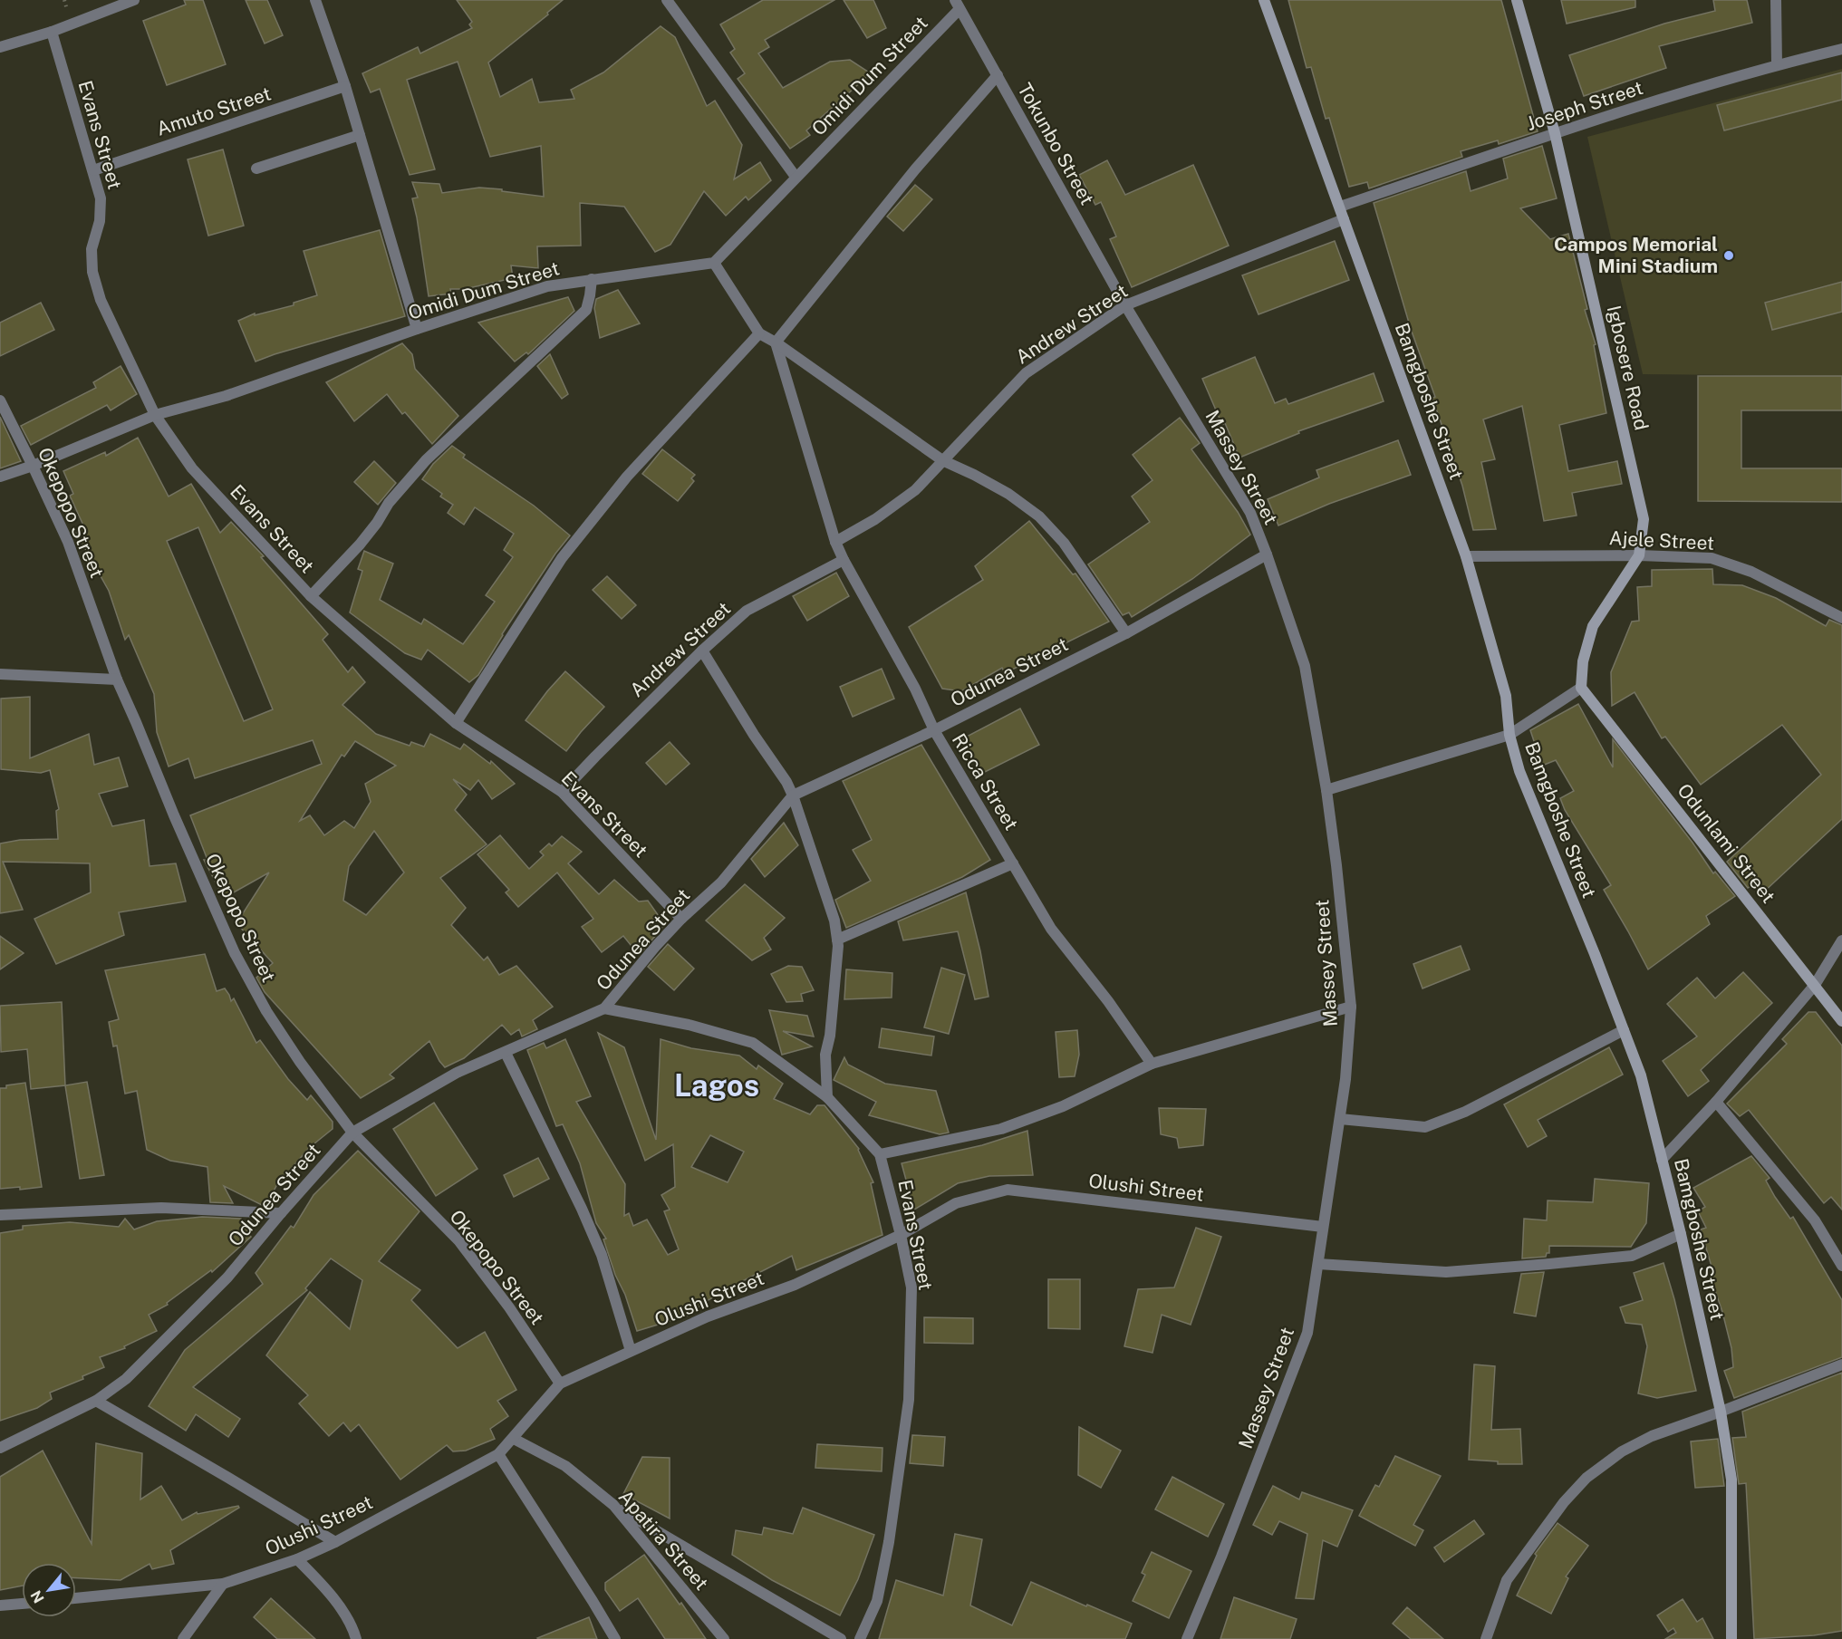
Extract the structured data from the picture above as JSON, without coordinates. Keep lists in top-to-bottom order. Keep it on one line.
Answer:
{"streets":{"main road":["Igbosere Road","Bamgboshe Street","Odunlami Street"],"street":["Omidi Dum Street","Joseph Street","Amuto Street","Evans Street","Tokunbo Street","Andrew Street","Massey Street","Okepopo Street","Ajele Street","Odunea Street","Ricca Street","Olushi Street","Apatira Street"]},"crossings":[["Omidi Dum Street","Evans Street"],["Omidi Dum Street","Tokunbo Street"],["Omidi Dum Street","Okepopo Street"],["Joseph Street","Igbosere Road"],["Joseph Street","Bamgboshe Street"],["Amuto Street","Evans Street"],["Evans Street","Andrew Street"],["Evans Street","Odunea Street"],["Evans Street","Olushi Street"],["Tokunbo Street","Andrew Street"],["Tokunbo Street","Massey Street"],["Andrew Street","Bamgboshe Street"],["Andrew Street","Massey Street"],["Andrew Street","Ricca Street"],["Igbosere Road","Ajele Street"],["Bamgboshe Street","Ajele Street"],["Massey Street","Odunea Street"],["Massey Street","Olushi Street"],["Okepopo Street","Odunea Street"],["Okepopo Street","Olushi Street"],["Odunea Street","Ricca Street"],["Olushi Street","Apatira Street"]],"districts":["Lagos"],"places":["Campos Memorial Mini Stadium"],"north":"bottom left"}
